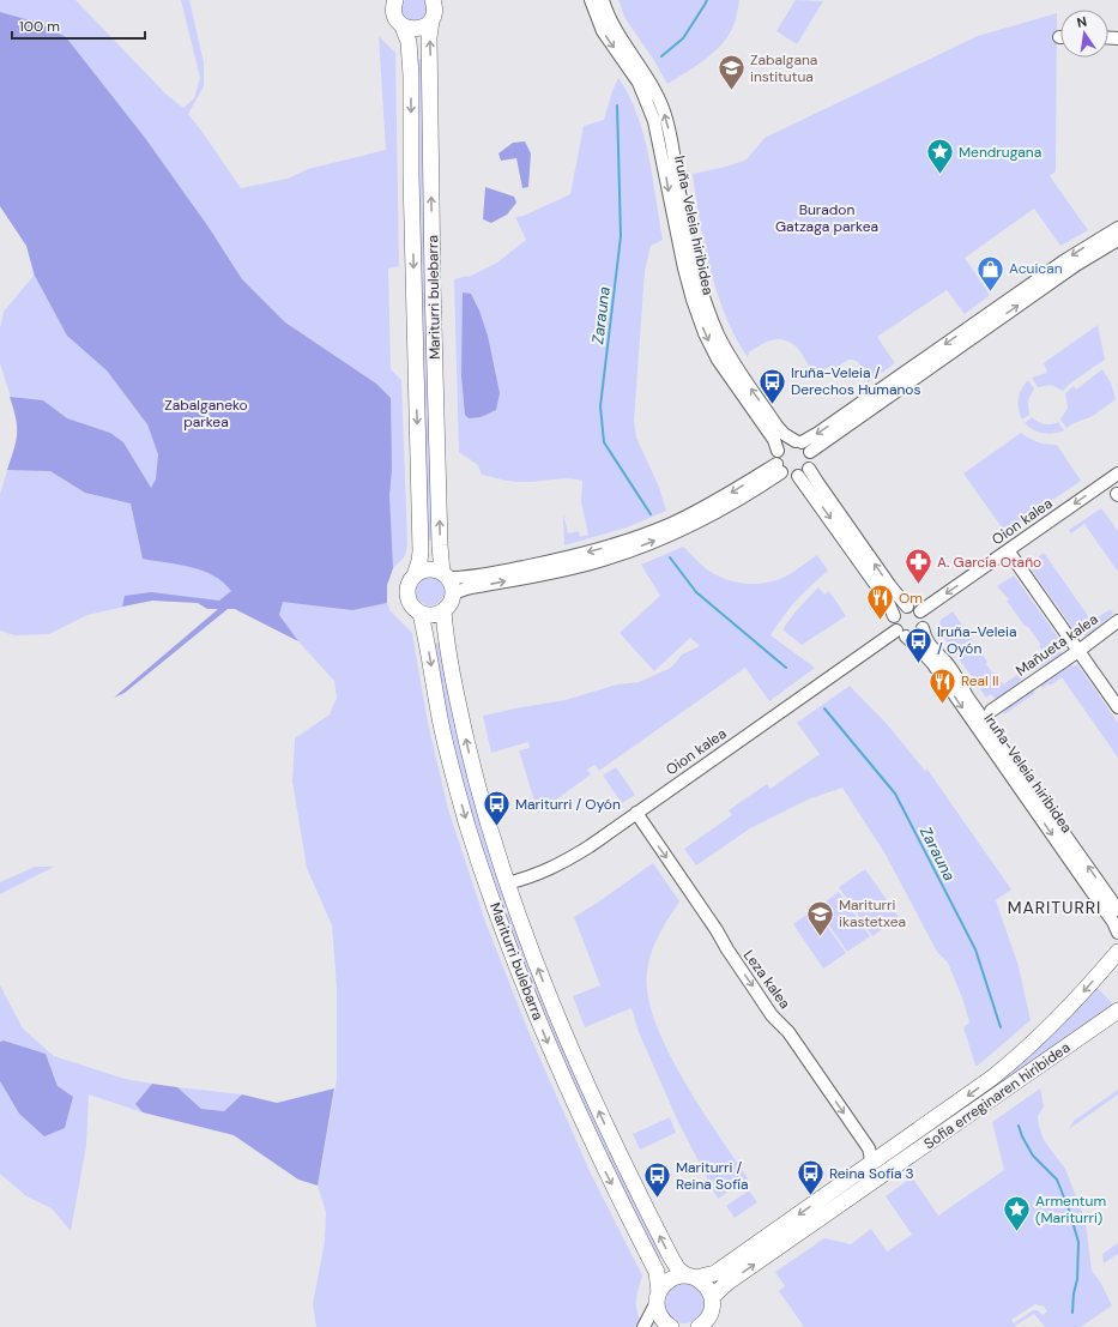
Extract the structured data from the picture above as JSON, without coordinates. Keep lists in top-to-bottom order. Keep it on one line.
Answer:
{"streets":{"main road":["Mariturri bulebarra","Sofia erreginaren hiribidea"],"street":["Iruña-Veleia hiribidea","Oion kalea","Mañueta kalea","Leza kalea"]},"crossings":[["Iruña-Veleia hiribidea","Oion kalea"],["Mariturri bulebarra","Oion kalea"],["Mariturri bulebarra","Sofia erreginaren hiribidea"],["Oion kalea","Leza kalea"],["Leza kalea","Sofia erreginaren hiribidea"]],"one_way":["Leza kalea"],"districts":["MARITURRI"],"water":["Zarauna"],"parks":["Buradon Gatzaga parkea","Zabalganeko parkea"],"places":{"school or university":["Zabalgana institutua","Mariturri ikastetxea"],"place":["Mendrugana","Armentum (Mariturri)"],"shop":["Acuican"],"bus stop":["Iruña-Veleia / Derechos Humanos","Iruña-Veleia / Oyón","Mariturri / Oyón","Reina Sofía 3","Mariturri / Reina Sofía"],"pharmacy":["A. García Otaño"],"restaurant":["Om","Real II"]},"scale_bar":"100 m","north":"top"}
